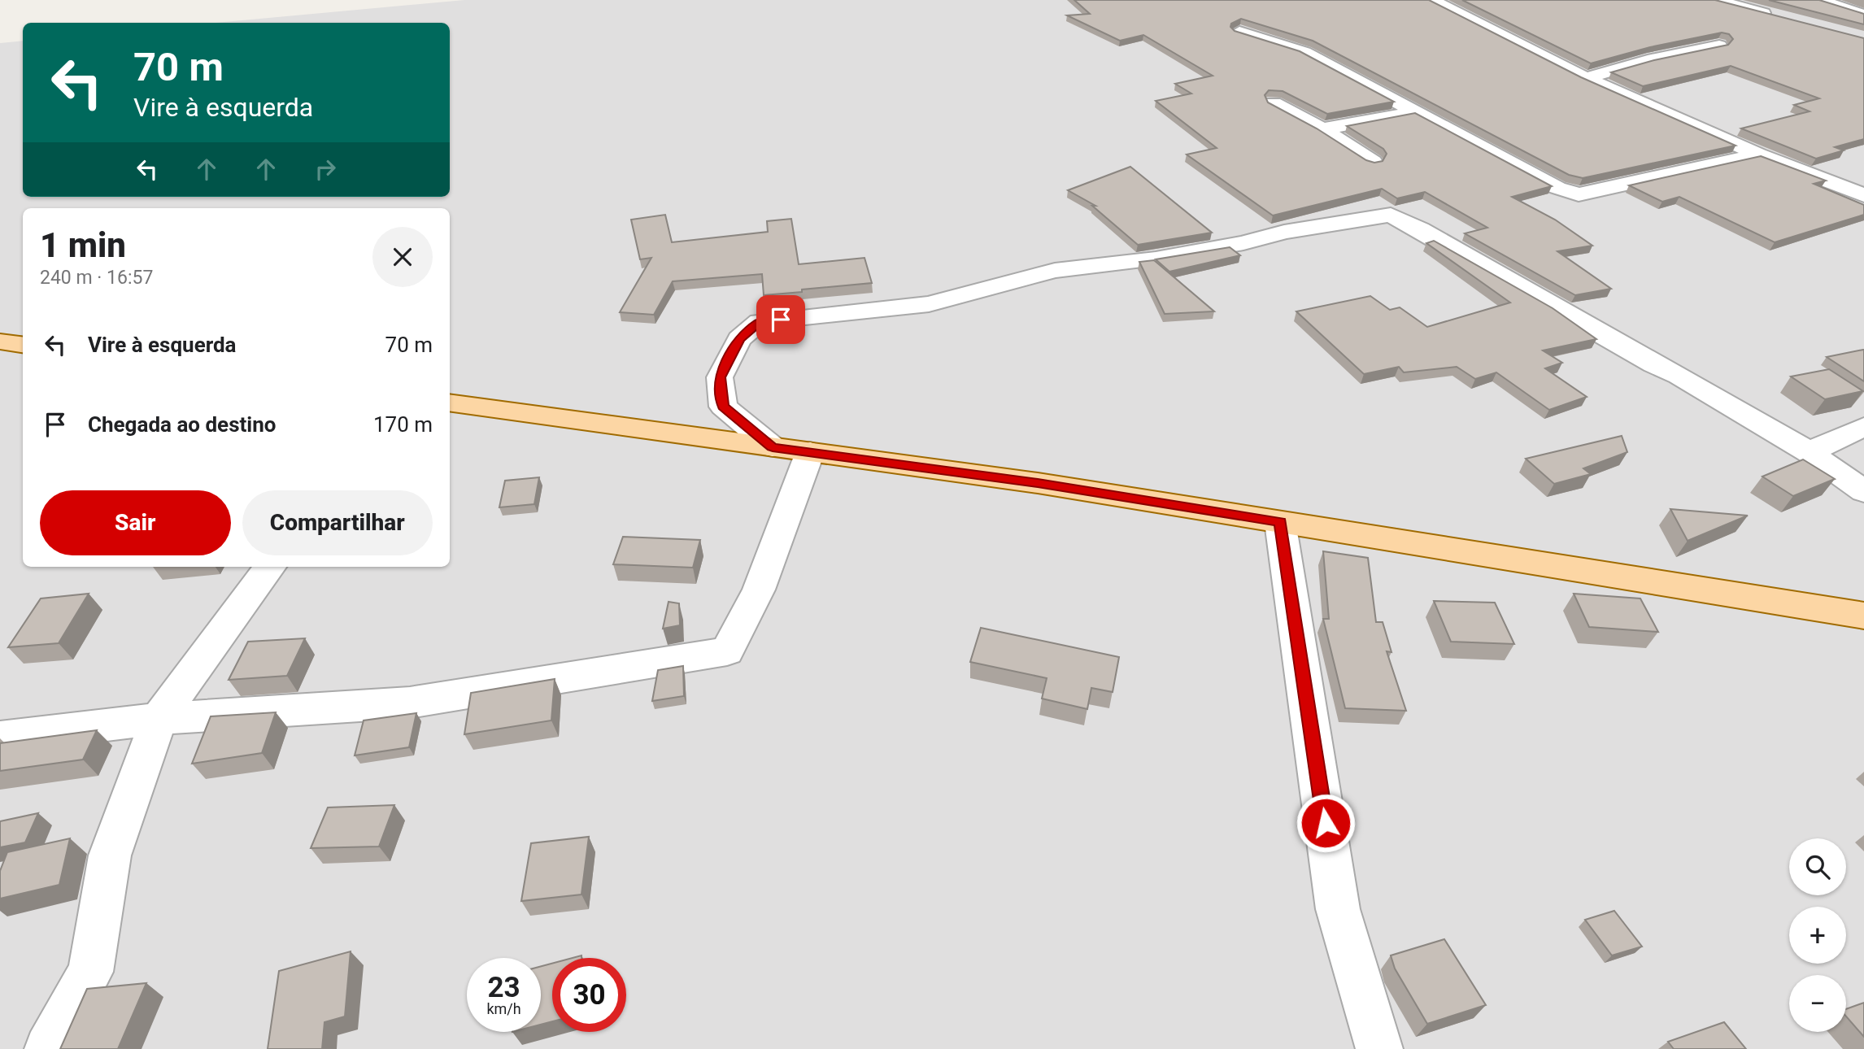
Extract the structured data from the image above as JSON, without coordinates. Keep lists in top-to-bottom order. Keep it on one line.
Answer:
{"page":{"turn":["70 m","Vire à esquerda"],"heading":["1 min","240 m · 16:57"],"list":[{"name":"Vire à esquerda","value":"70 m"},{"name":"Chegada ao destino","value":"170 m"}],"buttons":["Sair","Compartilhar"],"map_buttons":["+","−"],"speed":"23 km/h","limit":"30"}}
